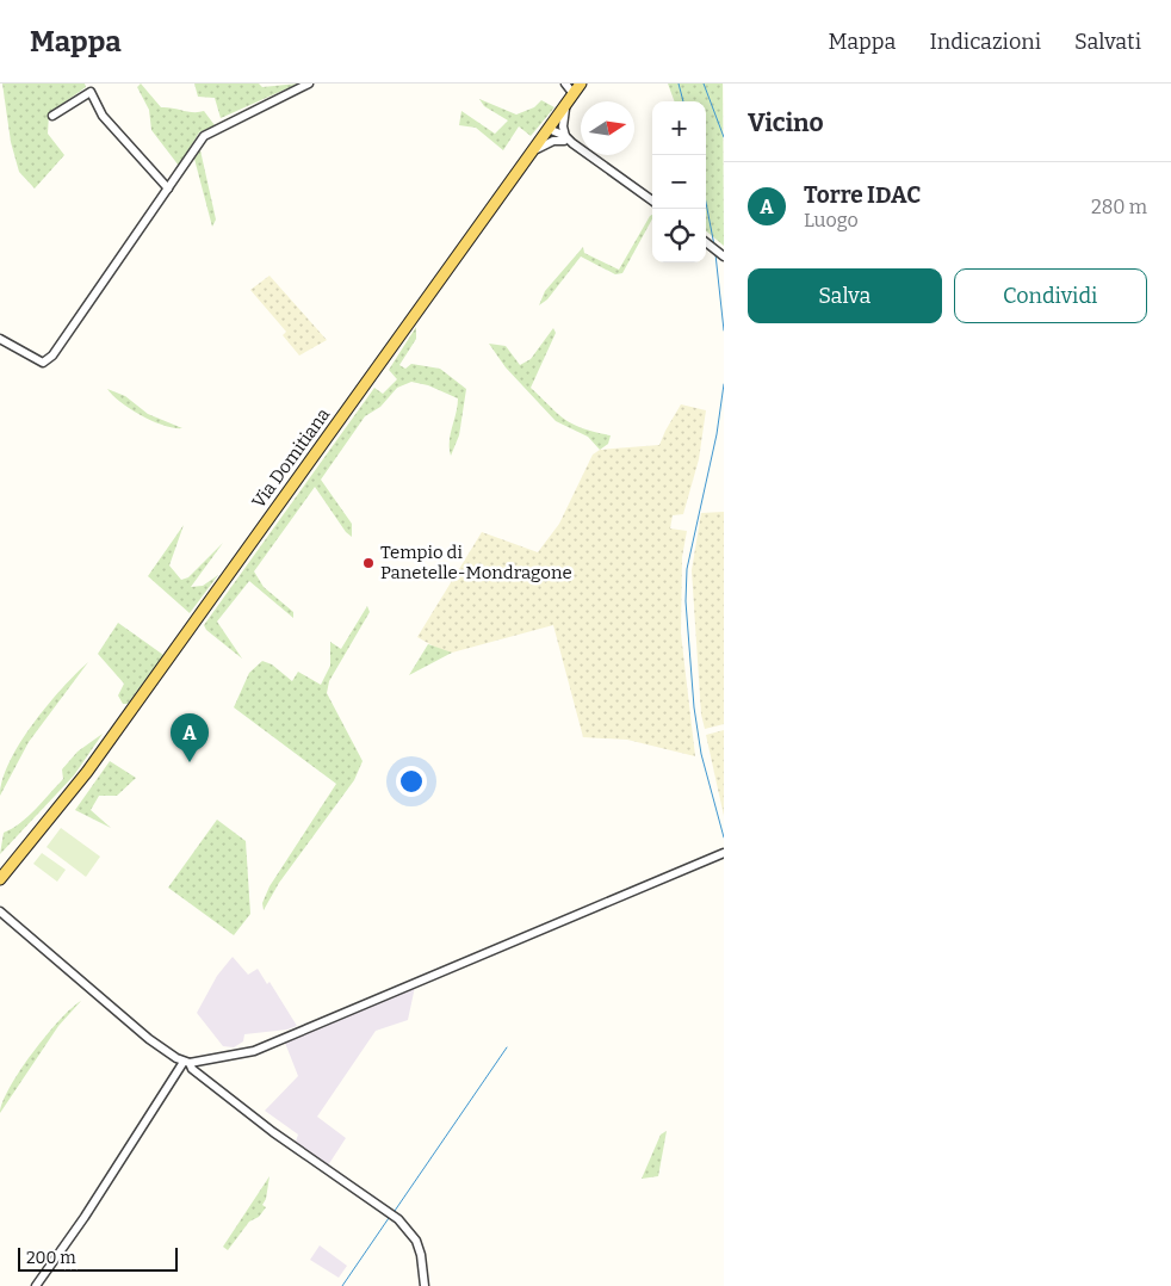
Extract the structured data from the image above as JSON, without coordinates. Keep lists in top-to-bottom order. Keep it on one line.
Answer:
{"streets":{"main road":["Via Domitiana"]},"places":["Tempio di Panetelle-Mondragone"],"scale_bar":"200 m","north":"right","page":{"header":"Mappa","nav":["Mappa","Indicazioni","Salvati"],"heading":"Vicino","map_buttons":["+","−"],"list":[{"mark":"A","name":"Torre IDAC","note":"Luogo","value":"280 m"}],"buttons":["Salva","Condividi"],"pins":"A","scale":"200 m"}}
